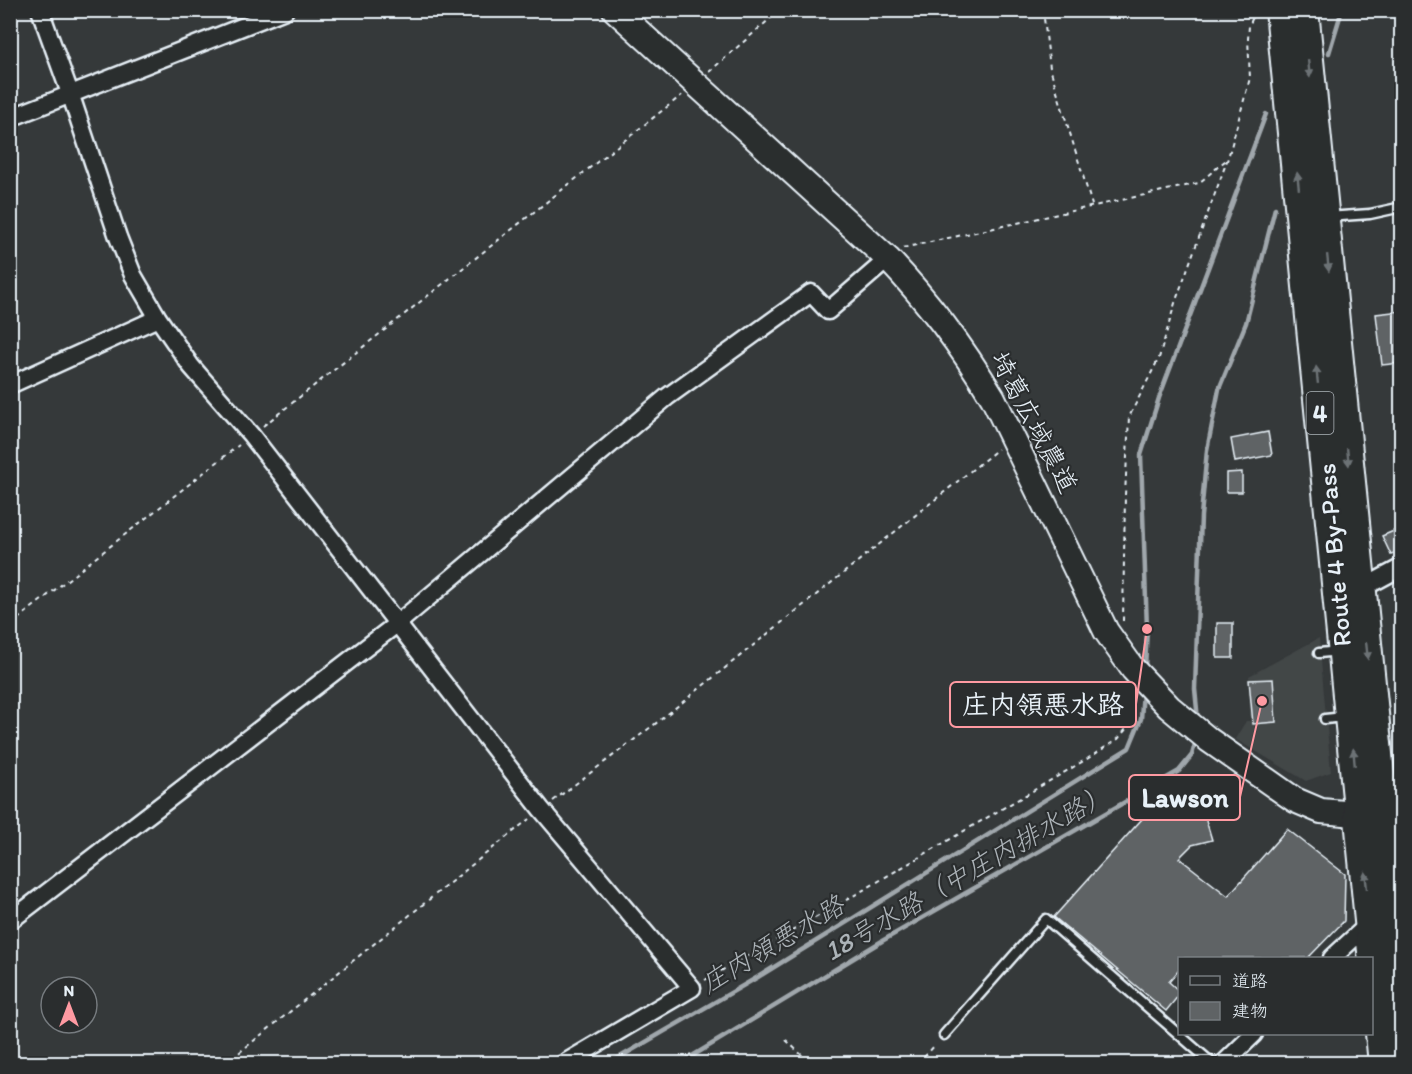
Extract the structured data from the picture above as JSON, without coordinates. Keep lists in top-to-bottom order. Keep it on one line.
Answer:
{"streets":{"highway":["4","Route 4 By-Pass"],"street":["埼葛広域農道"]},"crossings":[["埼葛広域農道","Route 4 By-Pass"]],"water":["18号水路（中庄内排水路）","庄内領悪水路"],"places":["庄内領悪水路","Lawson"],"legend":["道路","建物"],"north":"top"}
